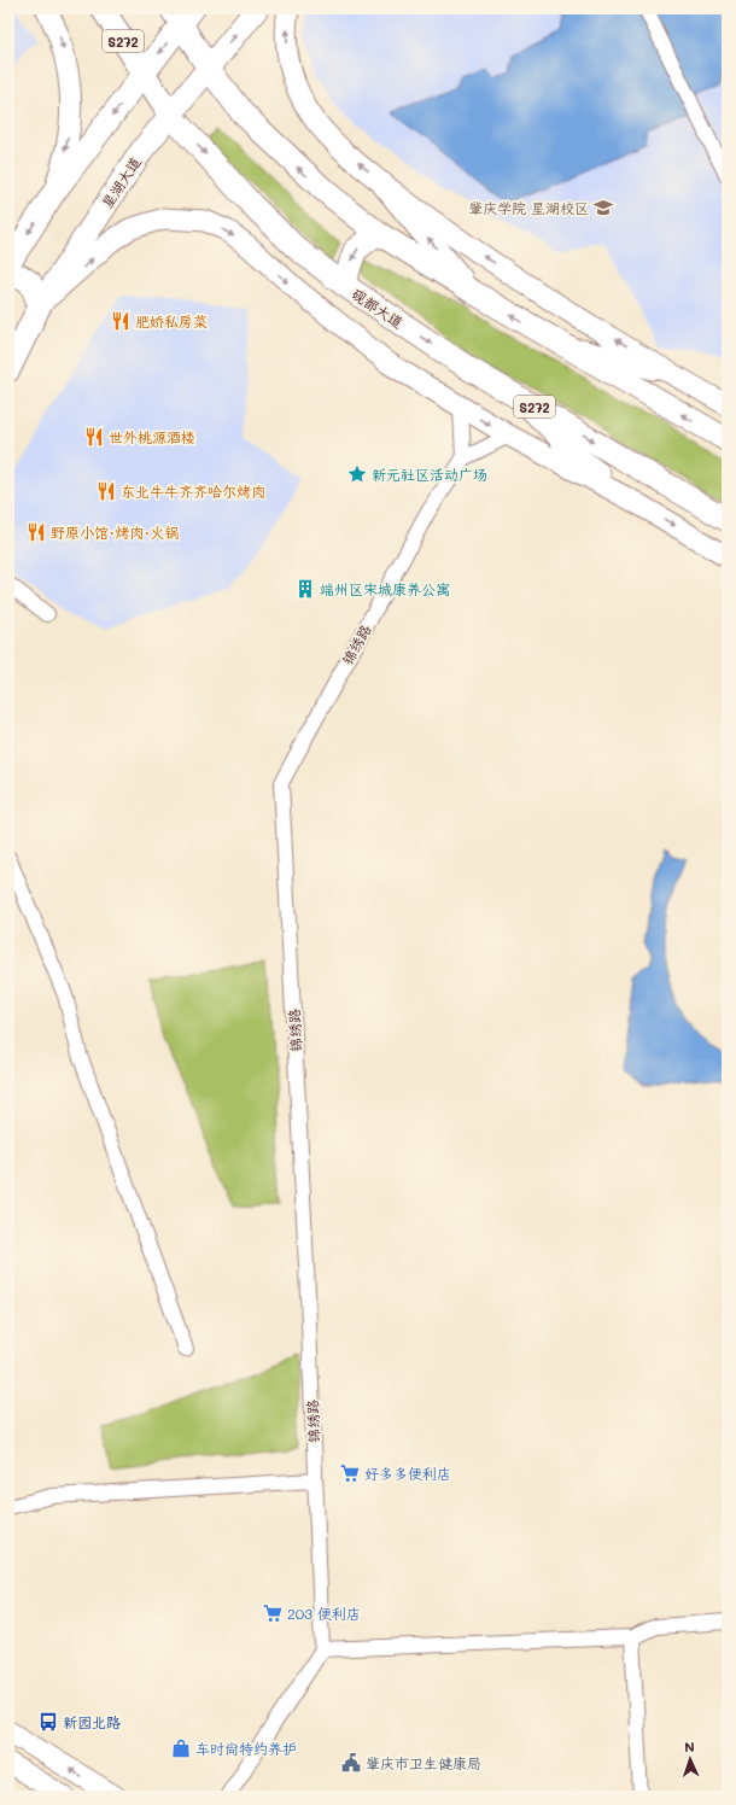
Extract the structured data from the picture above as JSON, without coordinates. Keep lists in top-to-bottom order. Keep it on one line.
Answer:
{"streets":{"main road":["S272","星湖大道","砚都大道"],"street":["锦绣路"]},"crossings":[["星湖大道","砚都大道"]],"places":{"school or university":["肇庆学院 星湖校区"],"restaurant":["肥娇私房菜","世外桃源酒楼","东北牛牛齐齐哈尔烤肉","野原小馆·烤肉·火锅"],"place":["新元社区活动广场"],"building":["端州区宋城康养公寓"],"supermarket":["好多多便利店","203 便利店"],"bus stop":["新园北路"],"shop":["车时尚特约养护"],"public building":["肇庆市卫生健康局"]},"north":"top"}
